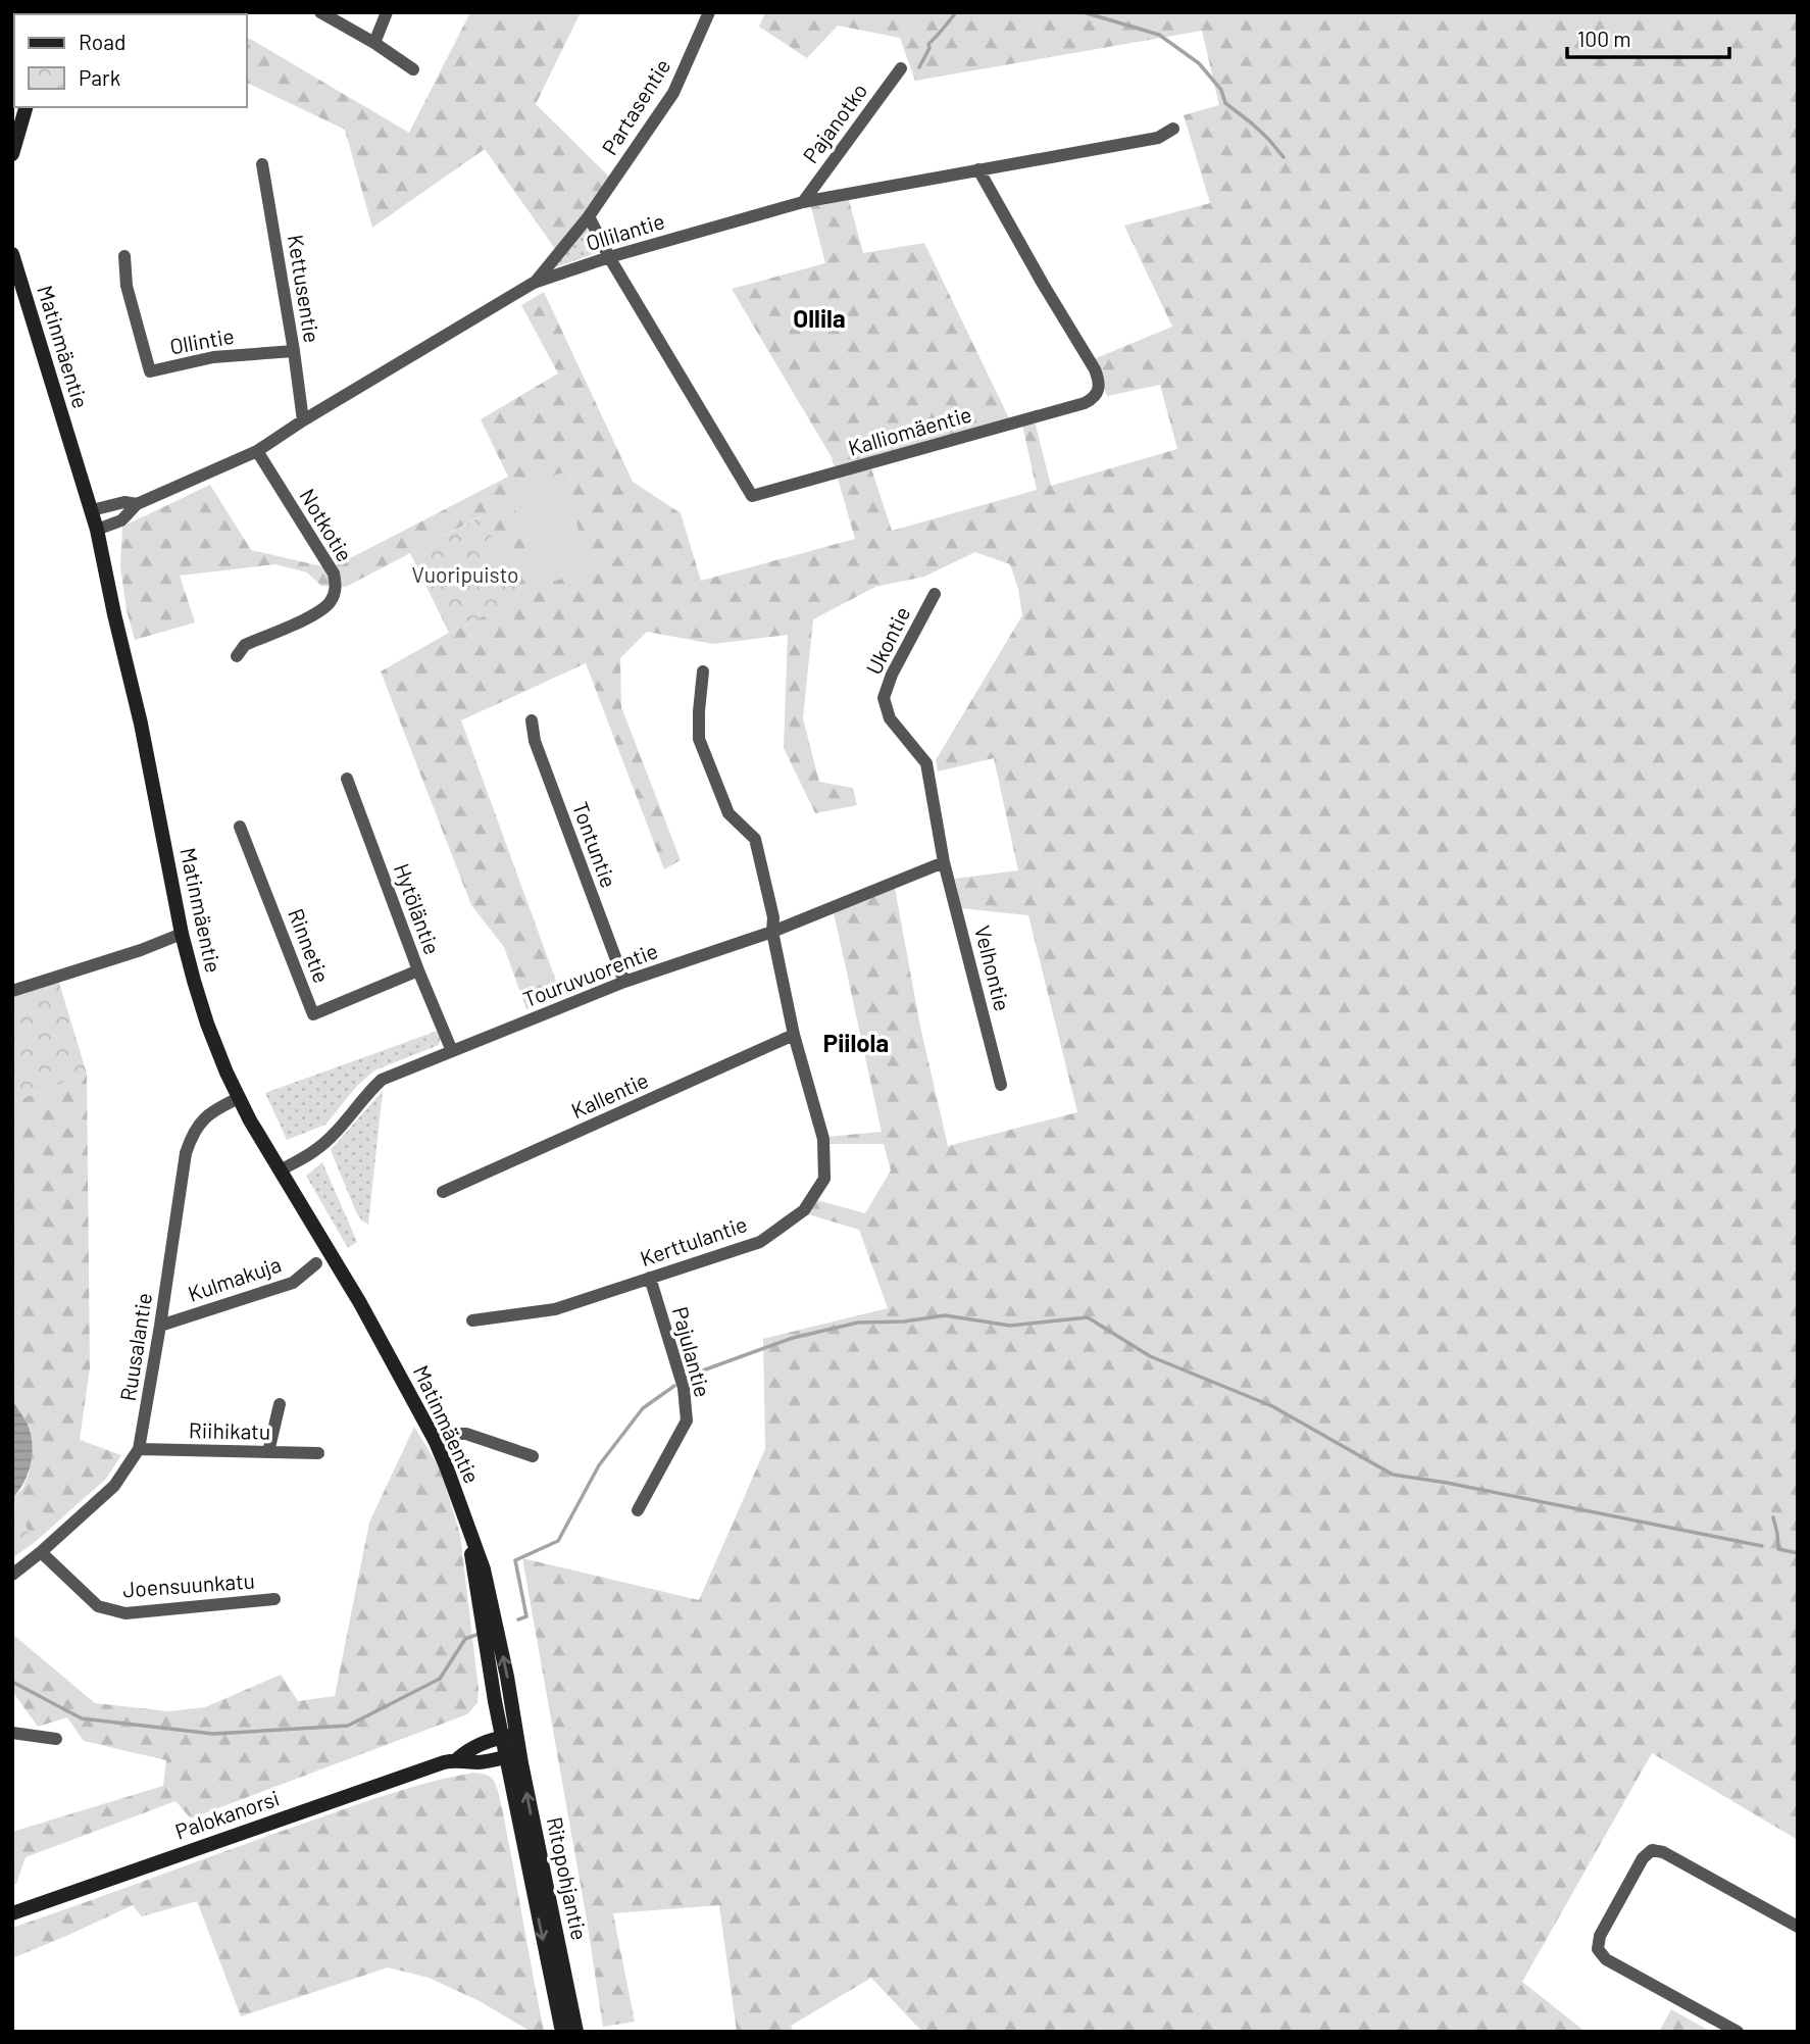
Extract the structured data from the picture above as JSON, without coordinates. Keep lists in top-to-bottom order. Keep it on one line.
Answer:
{"streets":{"main road":["Matinmäentie","Palokanorsi","Ritopohjantie"],"street":["Partasentie","Pajanotko","Ollilantie","Kettusentie","Ollintie","Kalliomäentie","Notkotie","Ukontie","Tontuntie","Hytöläntie","Rinnetie","Velhontie","Touruvuorentie","Kallentie","Kerttulantie","Kulmakuja","Ruusalantie","Pajulantie","Riihikatu","Joensuunkatu"]},"crossings":[["Partasentie","Ollilantie"],["Pajanotko","Ollilantie"],["Ollilantie","Kettusentie"],["Ollilantie","Matinmäentie"],["Ollilantie","Kalliomäentie"],["Ollilantie","Notkotie"],["Kettusentie","Ollintie"],["Matinmäentie","Touruvuorentie"],["Matinmäentie","Ruusalantie"],["Matinmäentie","Palokanorsi"],["Matinmäentie","Ritopohjantie"],["Ukontie","Velhontie"],["Ukontie","Touruvuorentie"],["Tontuntie","Touruvuorentie"],["Hytöläntie","Rinnetie"],["Hytöläntie","Touruvuorentie"],["Velhontie","Touruvuorentie"],["Touruvuorentie","Kerttulantie"],["Kallentie","Kerttulantie"],["Kerttulantie","Pajulantie"],["Kulmakuja","Ruusalantie"],["Ruusalantie","Riihikatu"],["Ruusalantie","Joensuunkatu"],["Palokanorsi","Ritopohjantie"]],"districts":["Ollila","Piilola"],"parks":["Vuoripuisto"],"legend":["Road","Park"],"scale_bar":"100 m"}
